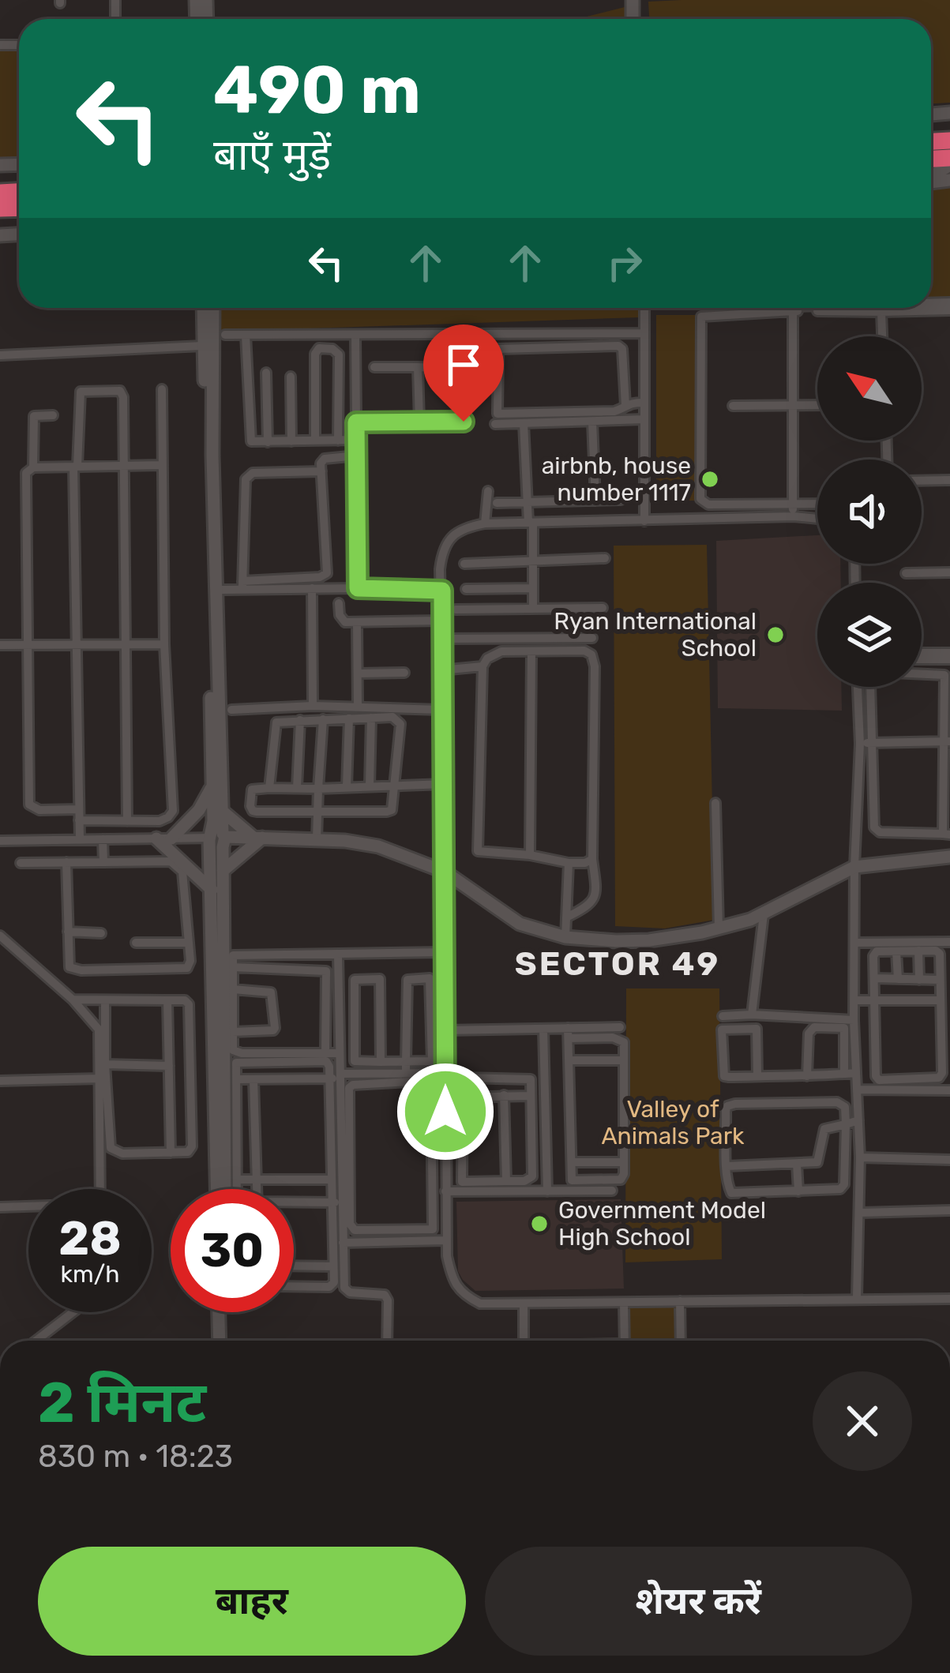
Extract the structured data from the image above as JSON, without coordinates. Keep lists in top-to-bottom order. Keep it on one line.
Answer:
{"districts":["SECTOR 49"],"parks":["Valley of Animals Park"],"places":["airbnb, house number 1117","Ryan International School","Government Model High School"],"north":"top left","page":{"turn":["490 m","बाएँ मुड़ें"],"speed":"28 km/h","limit":"30","heading":["2 मिनट","830 m · 18:23"],"buttons":["बाहर","शेयर करें"]}}
